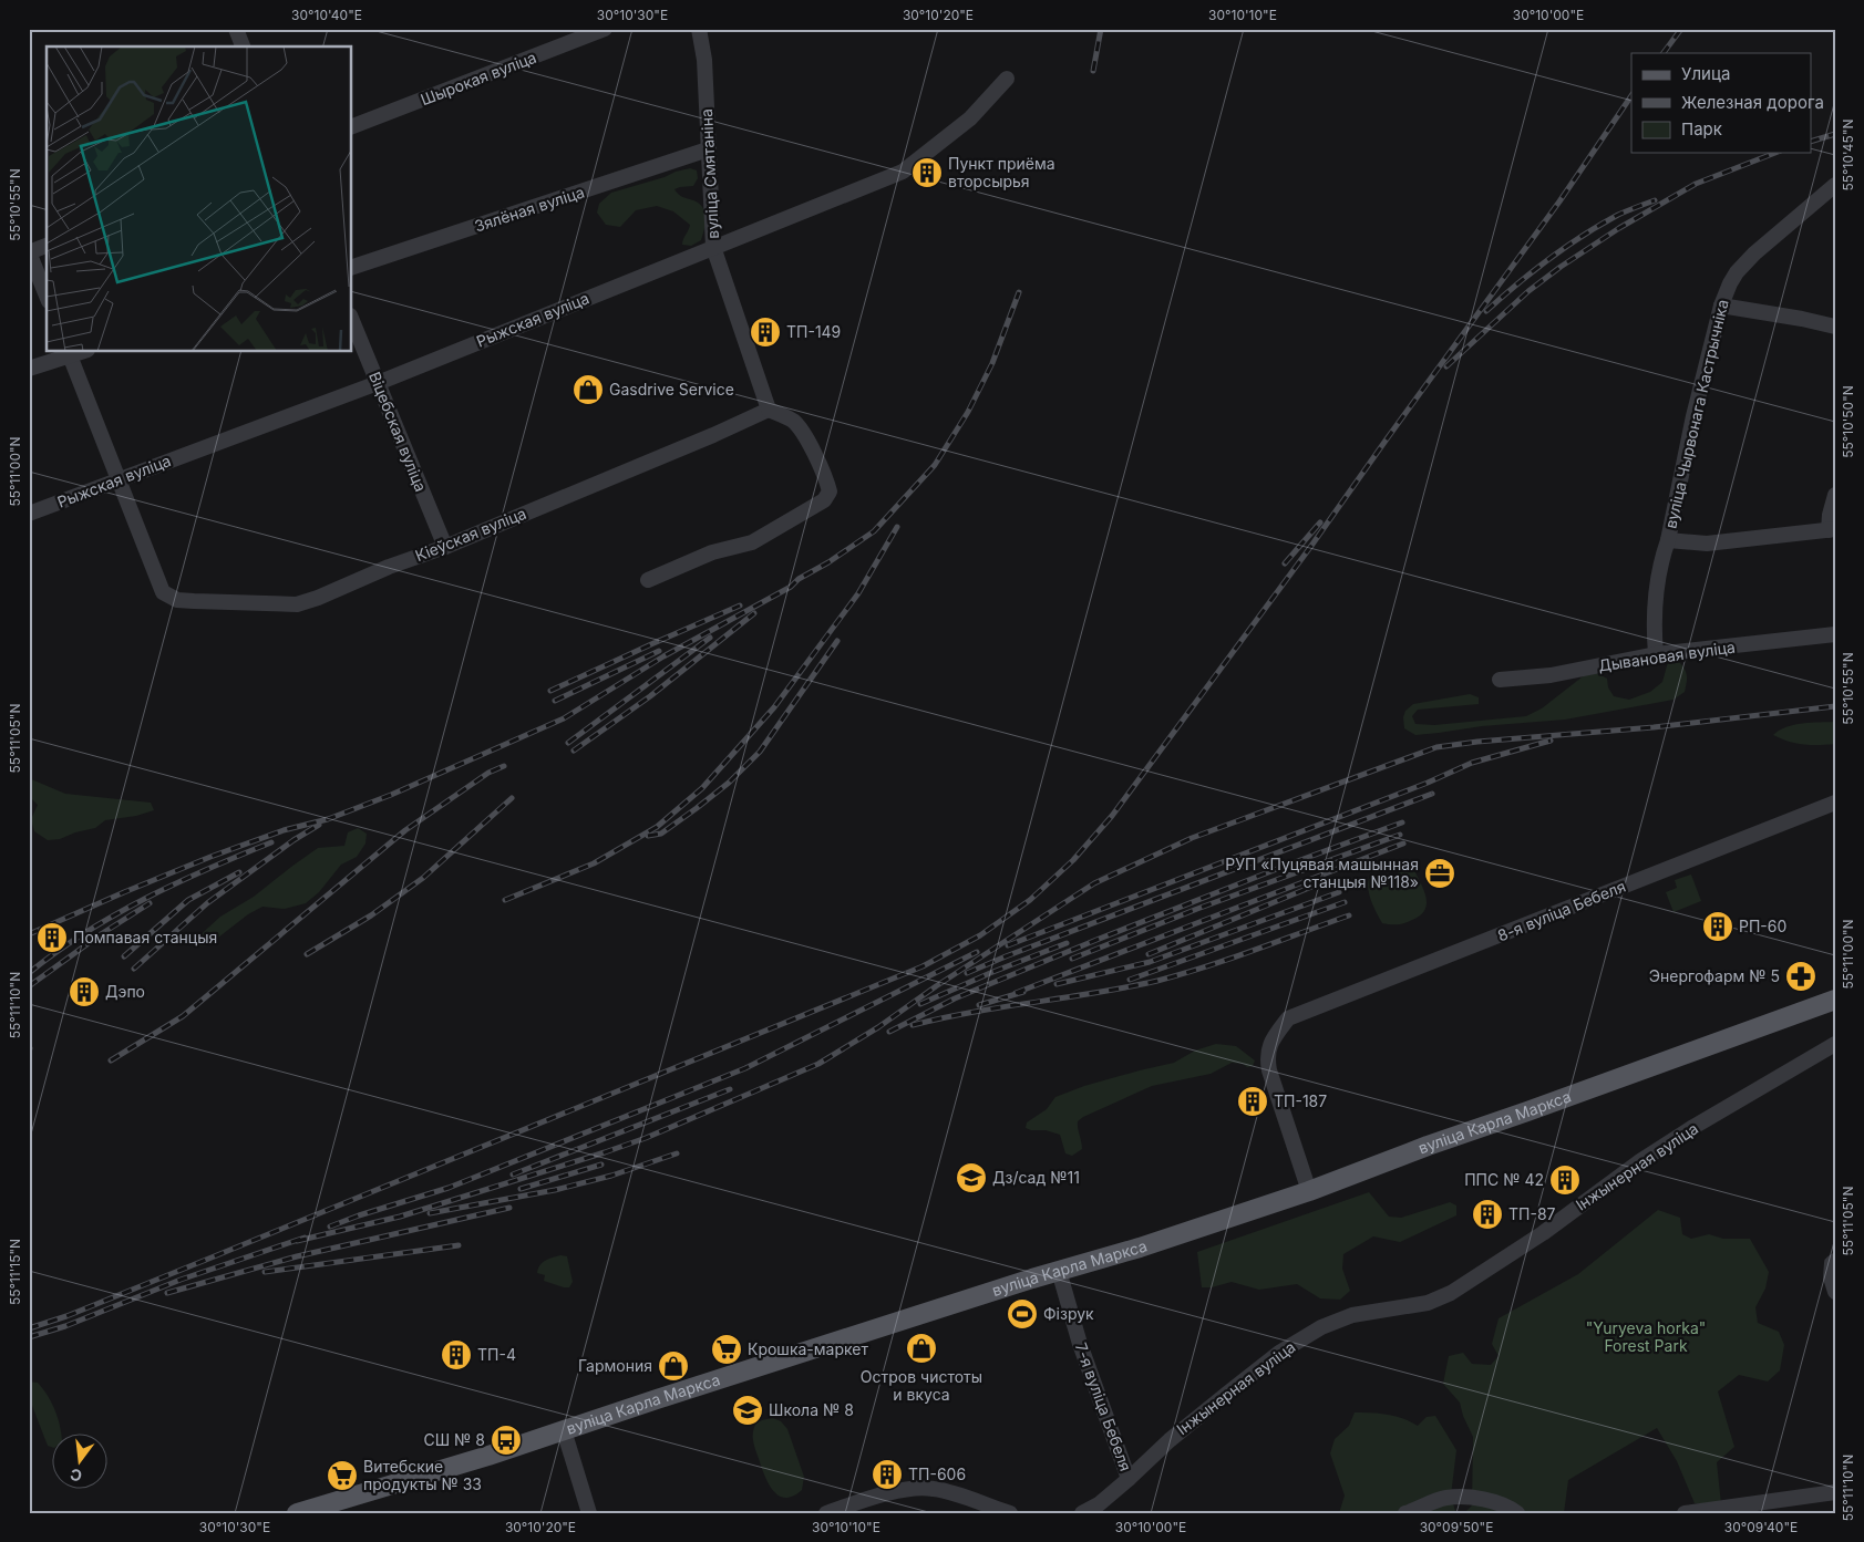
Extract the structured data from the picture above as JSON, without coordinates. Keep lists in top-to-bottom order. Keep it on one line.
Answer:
{"streets":{"main road":["вуліца Карла Маркса"],"street":["Шырокая вуліца","вуліца Смятаніна","Зялёная вуліца","Рыжская вуліца","вуліца Чырвонага Кастрычніка","Віцебская вуліца","Кіеўская вуліца","Дывановая вуліца","8-я вуліца Бебеля","Інжынерная вуліца","7-я вуліца Бебеля"]},"crossings":[["вуліца Смятаніна","Зялёная вуліца"],["вуліца Смятаніна","Рыжская вуліца"],["вуліца Смятаніна","Кіеўская вуліца"],["Рыжская вуліца","Віцебская вуліца"],["Рыжская вуліца","Кіеўская вуліца"],["вуліца Чырвонага Кастрычніка","Дывановая вуліца"],["Віцебская вуліца","Кіеўская вуліца"],["8-я вуліца Бебеля","вуліца Карла Маркса"],["вуліца Карла Маркса","7-я вуліца Бебеля"],["Інжынерная вуліца","7-я вуліца Бебеля"]],"parks":["\"Yuryeva horka\" Forest Park"],"places":{"building":["Пункт приёма вторсырья","ТП-149","РП-60","Помпавая станцыя","Дэпо","ТП-187","ППС № 42","ТП-87","ТП-4","ТП-606"],"shop":["Gasdrive Service","Остров чистоты и вкуса","Гармония"],"office":["РУП «Пуцявая машынная станцыя №118»"],"pharmacy":["Энергофарм № 5"],"school or university":["Дз/сад №11","Школа № 8"],"sports":["Фізрук"],"supermarket":["Крошка-маркет","Витебские продукты № 33"],"bus stop":["СШ № 8"]},"legend":["Улица","Железная дорога","Парк"],"north":"bottom","coordinates":["30°10'40\"E","30°10'30\"E","30°10'20\"E","30°10'10\"E","30°10'00\"E","55°10'45\"N","55°10'55\"N","55°10'50\"N","55°11'00\"N","55°11'05\"N","55°11'10\"N","55°11'15\"N","30°09'50\"E","30°09'40\"E"]}
